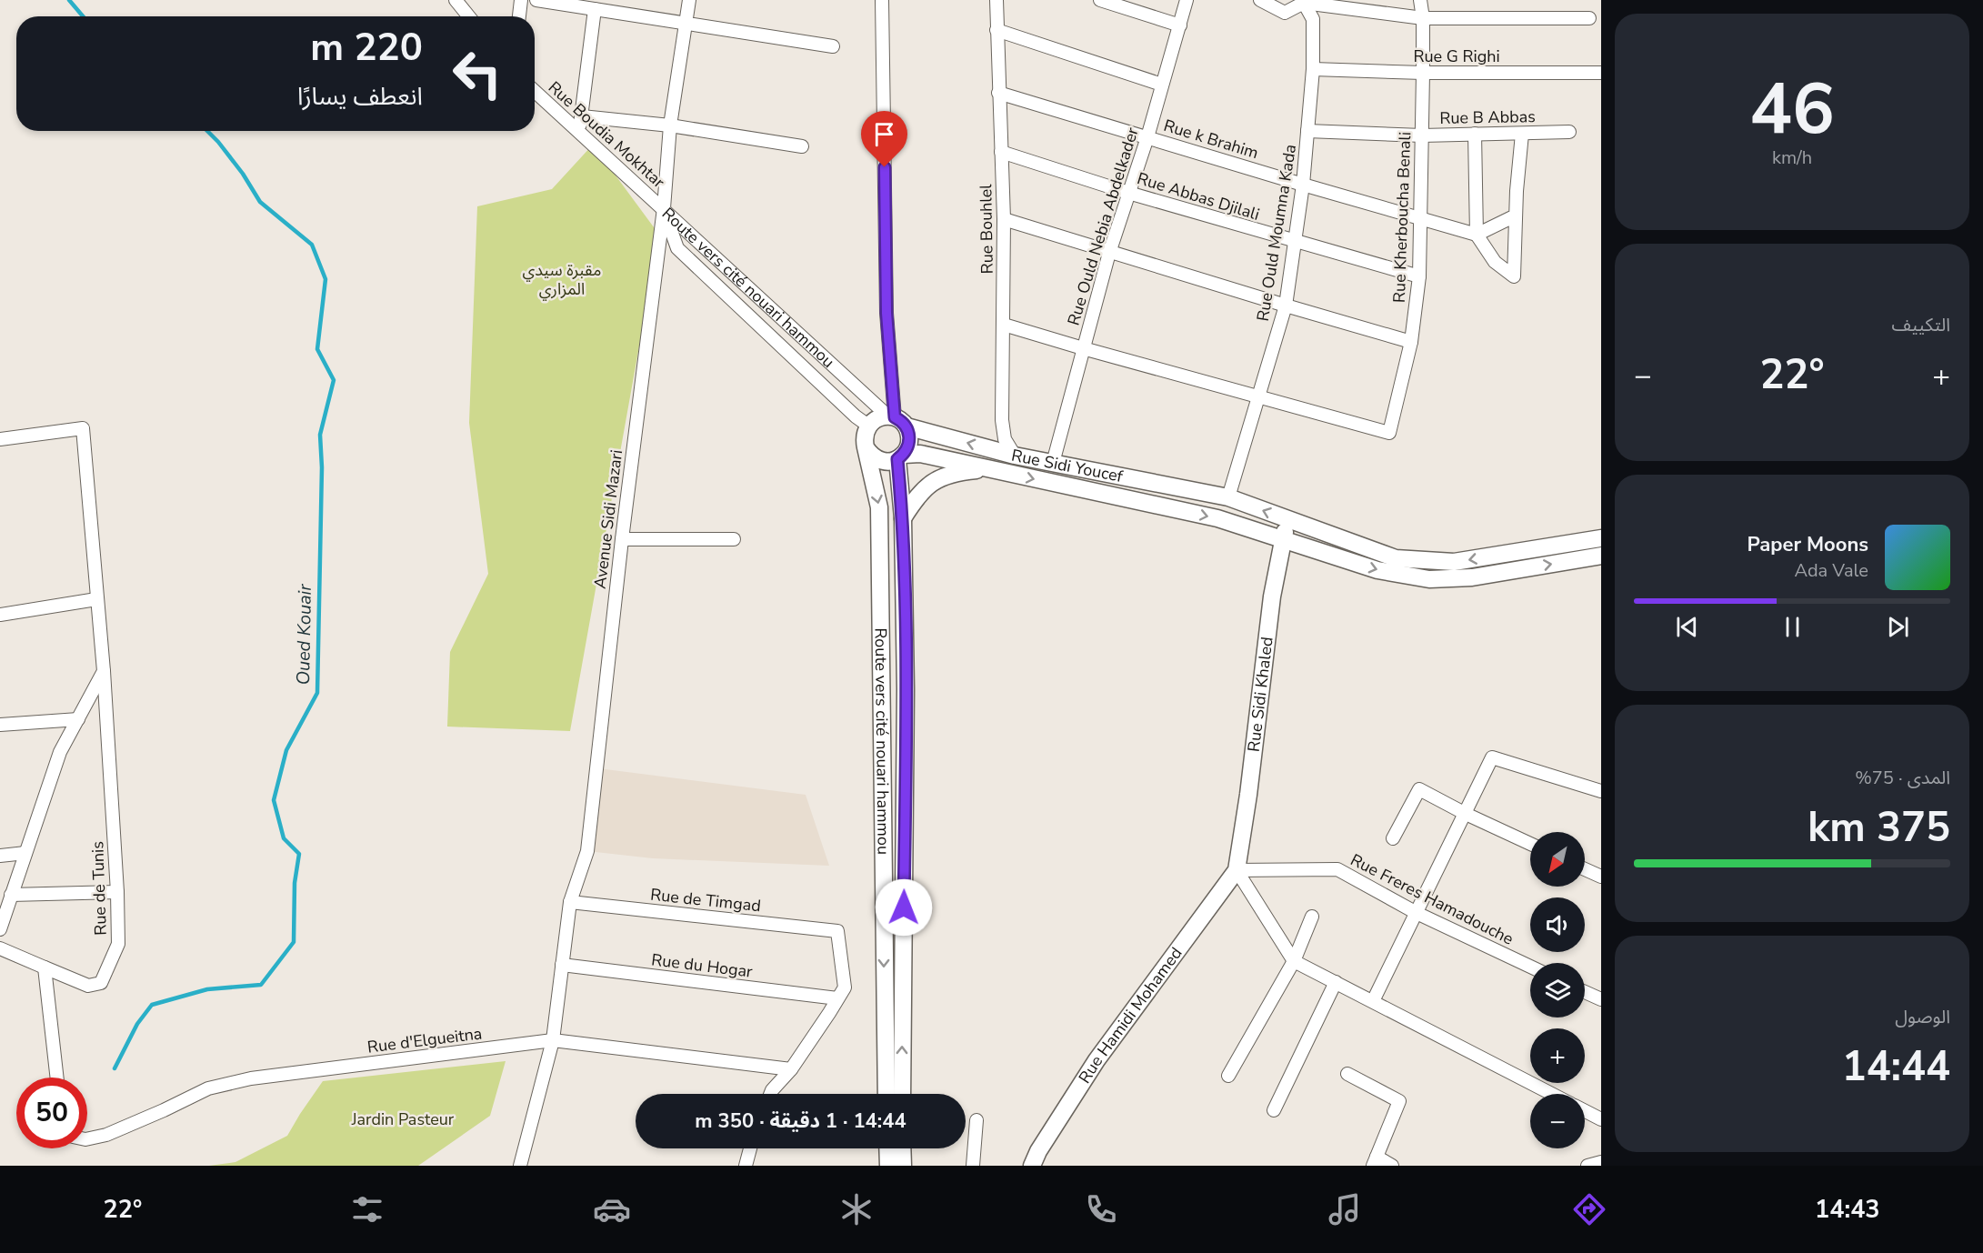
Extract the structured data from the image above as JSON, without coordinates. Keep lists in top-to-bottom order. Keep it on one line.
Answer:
{"streets":{"main road":["Route vers cité nouari hammou","Rue Sidi Youcef","Rue Sidi Khaled","Rue Hamidi Mohamed"],"street":["Rue G Righi","Rue B Abbas","Rue Boudia Mokhtar","Rue k Brahim","Rue Abbas Djilali","Rue Kherboucha Benali","Rue Ould Nebia Abdelkader","Rue Bouhlel","Rue Ould Moumna Kada","Avenue Sidi Mazari","Rue de Tunis","Rue Freres Hamadouche","Rue de Timgad","Rue du Hogar","Rue d'Elgueitna"]},"crossings":[["Rue G Righi","Rue Kherboucha Benali"],["Rue G Righi","Rue Ould Moumna Kada"],["Rue B Abbas","Rue Kherboucha Benali"],["Rue B Abbas","Rue Ould Moumna Kada"],["Rue Boudia Mokhtar","Route vers cité nouari hammou"],["Rue Boudia Mokhtar","Avenue Sidi Mazari"],["Rue k Brahim","Rue Kherboucha Benali"],["Rue k Brahim","Rue Ould Nebia Abdelkader"],["Rue k Brahim","Rue Bouhlel"],["Rue k Brahim","Rue Ould Moumna Kada"],["Rue Abbas Djilali","Rue Kherboucha Benali"],["Rue Abbas Djilali","Rue Ould Nebia Abdelkader"],["Rue Abbas Djilali","Rue Bouhlel"],["Rue Abbas Djilali","Rue Ould Moumna Kada"],["Rue Kherboucha Benali","Rue Ould Moumna Kada"],["Rue Ould Nebia Abdelkader","Rue Sidi Youcef"],["Rue Bouhlel","Rue Sidi Youcef"],["Rue Ould Moumna Kada","Rue Sidi Youcef"],["Route vers cité nouari hammou","Rue Sidi Youcef"],["Route vers cité nouari hammou","Avenue Sidi Mazari"],["Rue Sidi Youcef","Rue Sidi Khaled"],["Avenue Sidi Mazari","Rue de Timgad"],["Avenue Sidi Mazari","Rue du Hogar"],["Avenue Sidi Mazari","Rue d'Elgueitna"],["Rue Sidi Khaled","Rue Freres Hamadouche"],["Rue Sidi Khaled","Rue Hamidi Mohamed"],["Rue Freres Hamadouche","Rue Hamidi Mohamed"],["Rue de Timgad","Rue du Hogar"]],"water":["Oued Kouair"],"parks":["مقبرة سيدي المزاري","Jardin Pasteur"],"north":"bottom left","page":{"tile":[["46","km/h"],"التكييف",["المدى · 75%","375 km"],["الوصول","14:44"]],"turn":["220 m","انعطف يسارًا"],"heat":["−","22°","+"],"song":["Paper Moons","Ada Vale"],"map_buttons":["+","−"],"limit":"50","trip":"14:44 · 1 دقيقة · 350 m","tabs":["14:43","22°"]}}
